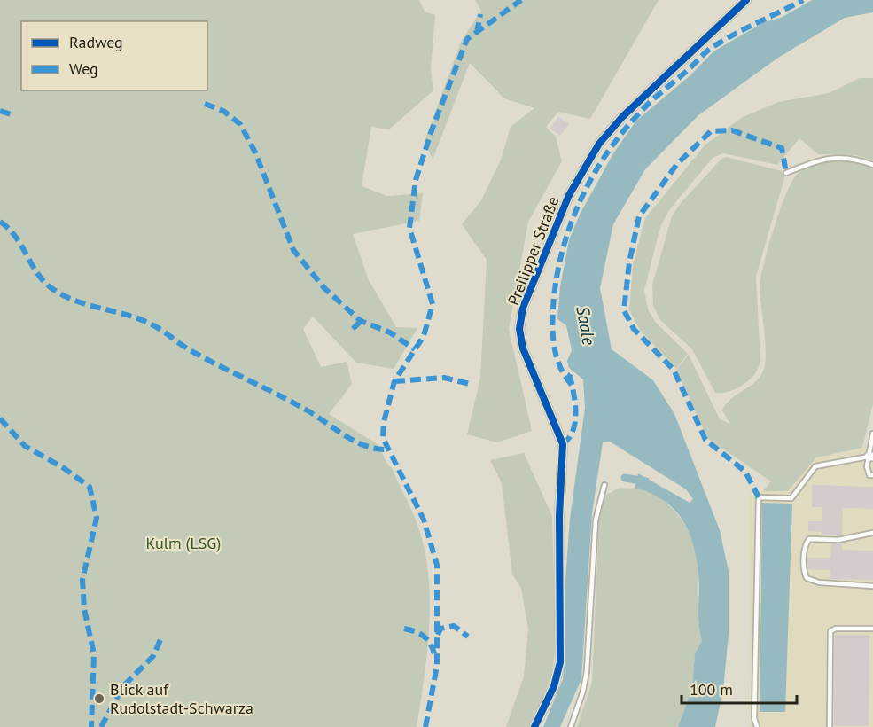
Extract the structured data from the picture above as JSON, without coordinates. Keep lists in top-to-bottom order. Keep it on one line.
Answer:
{"streets":{"street":["Preilipper Straße"]},"water":["Saale"],"parks":["Kulm (LSG)"],"places":["Blick auf Rudolstadt-Schwarza"],"legend":["Radweg","Weg"],"scale_bar":"100 m"}
